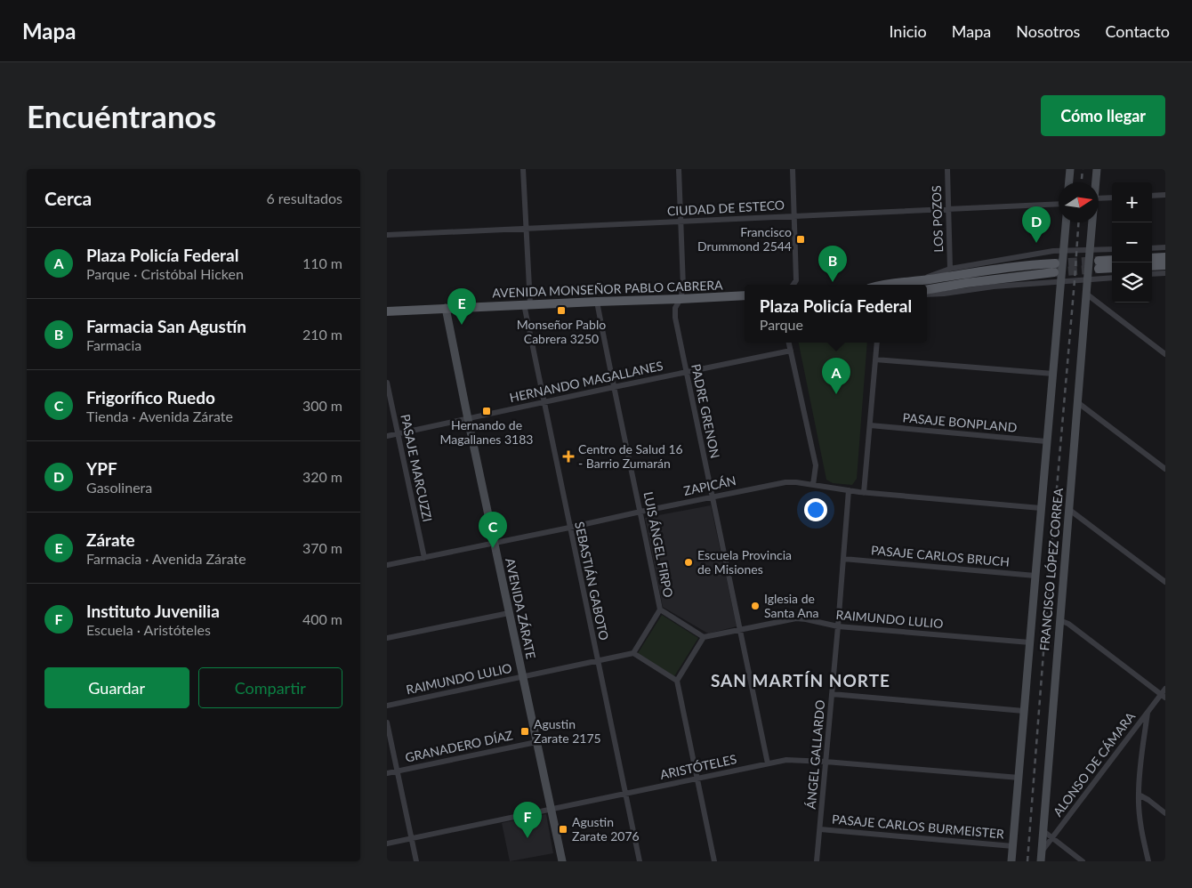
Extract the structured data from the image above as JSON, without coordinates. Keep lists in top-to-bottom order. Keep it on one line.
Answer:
{"streets":{"main road":["AVENIDA MONSEÑOR PABLO CABRERA","FRANCISCO LÓPEZ CORREA","AVENIDA ZÁRATE"],"street":["CIUDAD DE ESTECO","LOS POZOS","HERNANDO MAGALLANES","PADRE GRENON","PASAJE BONPLAND","PASAJE MARCUZZI","ZAPICÁN","LUIS ÁNGEL FIRPO","PASAJE CARLOS BRUCH","SEBASTIÁN GABOTO","RAIMUNDO LULIO","GRANADERO DÍAZ","ÁNGEL GALLARDO","ALONSO DE CÁMARA","ARISTÓTELES","PASAJE CARLOS BURMEISTER"]},"crossings":[["CIUDAD DE ESTECO","LOS POZOS"],["CIUDAD DE ESTECO","PADRE GRENON"],["CIUDAD DE ESTECO","SEBASTIÁN GABOTO"],["AVENIDA MONSEÑOR PABLO CABRERA","PADRE GRENON"],["AVENIDA MONSEÑOR PABLO CABRERA","LUIS ÁNGEL FIRPO"],["AVENIDA MONSEÑOR PABLO CABRERA","SEBASTIÁN GABOTO"],["AVENIDA MONSEÑOR PABLO CABRERA","AVENIDA ZÁRATE"],["HERNANDO MAGALLANES","PADRE GRENON"],["HERNANDO MAGALLANES","PASAJE MARCUZZI"],["HERNANDO MAGALLANES","LUIS ÁNGEL FIRPO"],["HERNANDO MAGALLANES","SEBASTIÁN GABOTO"],["HERNANDO MAGALLANES","AVENIDA ZÁRATE"],["PADRE GRENON","ZAPICÁN"],["PADRE GRENON","RAIMUNDO LULIO"],["PADRE GRENON","ARISTÓTELES"],["PASAJE BONPLAND","FRANCISCO LÓPEZ CORREA"],["PASAJE MARCUZZI","ZAPICÁN"],["ZAPICÁN","LUIS ÁNGEL FIRPO"],["ZAPICÁN","FRANCISCO LÓPEZ CORREA"],["ZAPICÁN","SEBASTIÁN GABOTO"],["ZAPICÁN","AVENIDA ZÁRATE"],["ZAPICÁN","ÁNGEL GALLARDO"],["LUIS ÁNGEL FIRPO","RAIMUNDO LULIO"],["PASAJE CARLOS BRUCH","FRANCISCO LÓPEZ CORREA"],["PASAJE CARLOS BRUCH","ÁNGEL GALLARDO"],["FRANCISCO LÓPEZ CORREA","RAIMUNDO LULIO"],["FRANCISCO LÓPEZ CORREA","ALONSO DE CÁMARA"],["FRANCISCO LÓPEZ CORREA","ARISTÓTELES"],["FRANCISCO LÓPEZ CORREA","PASAJE CARLOS BURMEISTER"],["SEBASTIÁN GABOTO","RAIMUNDO LULIO"],["SEBASTIÁN GABOTO","ARISTÓTELES"],["AVENIDA ZÁRATE","RAIMUNDO LULIO"],["AVENIDA ZÁRATE","GRANADERO DÍAZ"],["AVENIDA ZÁRATE","ARISTÓTELES"],["RAIMUNDO LULIO","ÁNGEL GALLARDO"],["ÁNGEL GALLARDO","ARISTÓTELES"],["ÁNGEL GALLARDO","PASAJE CARLOS BURMEISTER"]],"districts":["SAN MARTÍN NORTE"],"places":{"transit":["Francisco Drummond 2544","Monseñor Pablo Cabrera 3250","Hernando de Magallanes 3183","Agustin Zarate 2175","Agustin Zarate 2076"],"health":["Centro de Salud 16 - Barrio Zumarán"],"other":["Escuela Provincia de Misiones","Iglesia de Santa Ana"]},"north":"right","page":{"header":"Mapa","nav":["Inicio","Mapa","Nosotros","Contacto"],"buttons":["Cómo llegar",["Guardar","Compartir"]],"title":"Encuéntranos","heading":["Cerca","6 resultados"],"map_buttons":["+","−"],"pins":["D","B","E","A","C","F"],"list":[{"mark":"A","name":"Plaza Policía Federal","note":"Parque · Cristóbal Hicken","value":"110 m"},{"mark":"B","name":"Farmacia San Agustín","note":"Farmacia","value":"210 m"},{"mark":"C","name":"Frigorífico Ruedo","note":"Tienda · Avenida Zárate","value":"300 m"},{"mark":"D","name":"YPF","note":"Gasolinera","value":"320 m"},{"mark":"E","name":"Zárate","note":"Farmacia · Avenida Zárate","value":"370 m"},{"mark":"F","name":"Instituto Juvenilia","note":"Escuela · Aristóteles","value":"400 m"}],"popup":["Plaza Policía Federal","Parque"]}}
